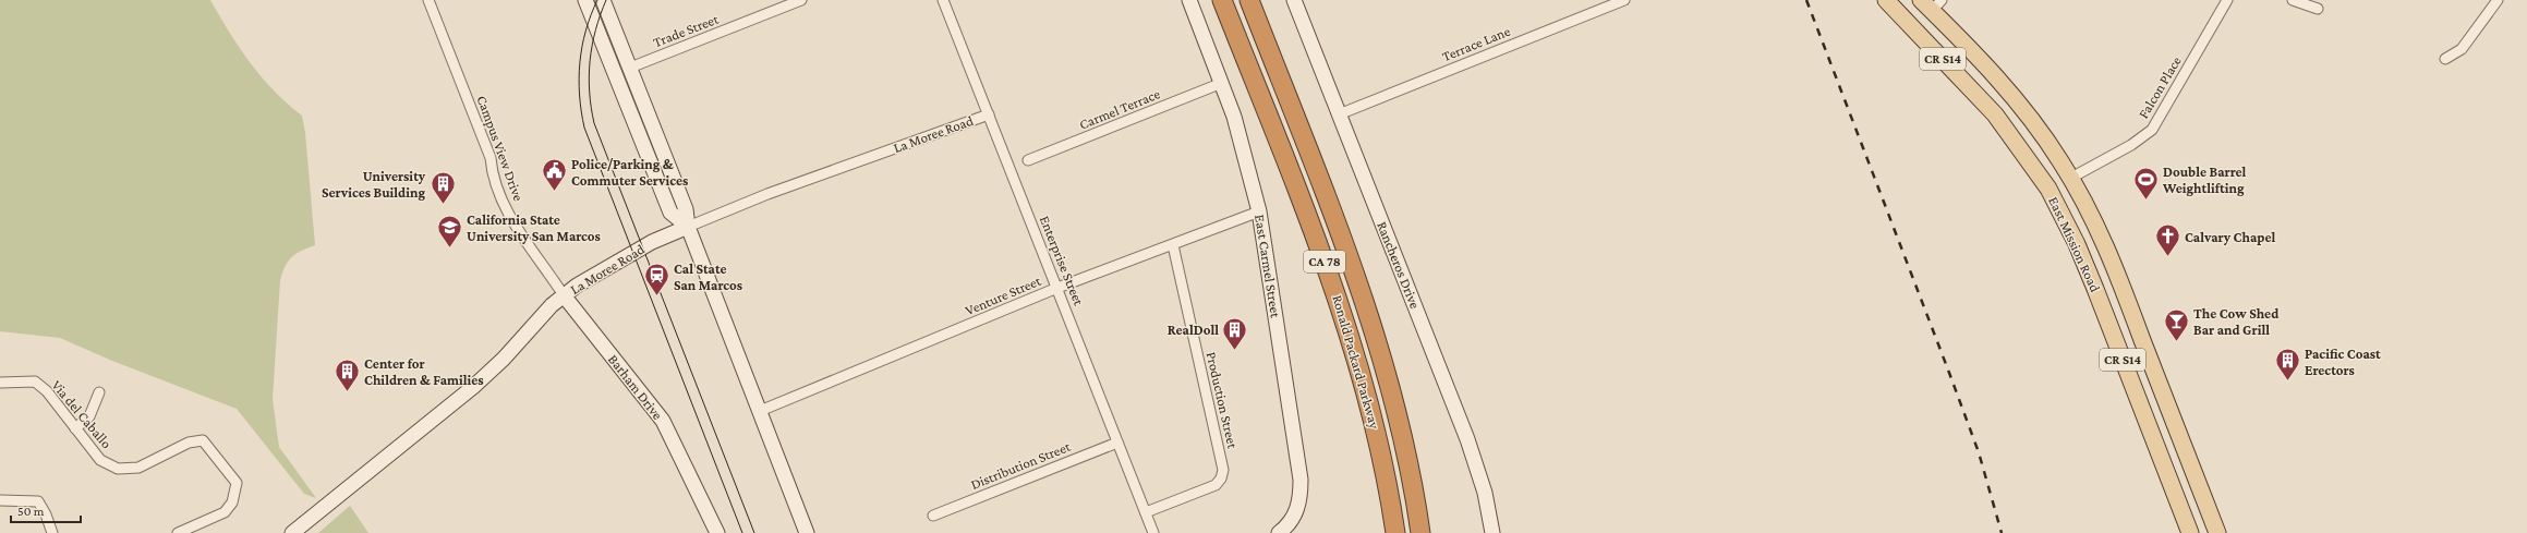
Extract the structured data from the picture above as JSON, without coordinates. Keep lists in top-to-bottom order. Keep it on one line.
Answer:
{"streets":{"highway":["CA 78","Ronald Packard Parkway"],"main road":["CR S14","La Moree Road","East Mission Road","Rancheros Drive","East Carmel Street","Barham Drive"],"street":["Trade Street","Terrace Lane","Falcon Place","Carmel Terrace","Campus View Drive","Enterprise Street","Venture Street","Production Street","Via del Caballo","Distribution Street"]},"crossings":[["Terrace Lane","Rancheros Drive"],["Falcon Place","East Mission Road"],["Carmel Terrace","East Carmel Street"],["La Moree Road","Campus View Drive"],["La Moree Road","Enterprise Street"],["La Moree Road","Barham Drive"],["Campus View Drive","Barham Drive"],["Enterprise Street","Venture Street"],["Enterprise Street","Production Street"],["Enterprise Street","Distribution Street"],["East Carmel Street","Venture Street"],["Venture Street","Production Street"]],"places":{"public building":["Police/Parking & Commuter Services"],"sports":["Double Barrel Weightlifting"],"building":["University Services Building","RealDoll","Pacific Coast Erectors","Center for Children & Families"],"school or university":["California State University San Marcos"],"church":["Calvary Chapel"],"station":["Cal State San Marcos"],"bar":["The Cow Shed Bar and Grill"]},"scale_bar":"50 m"}
